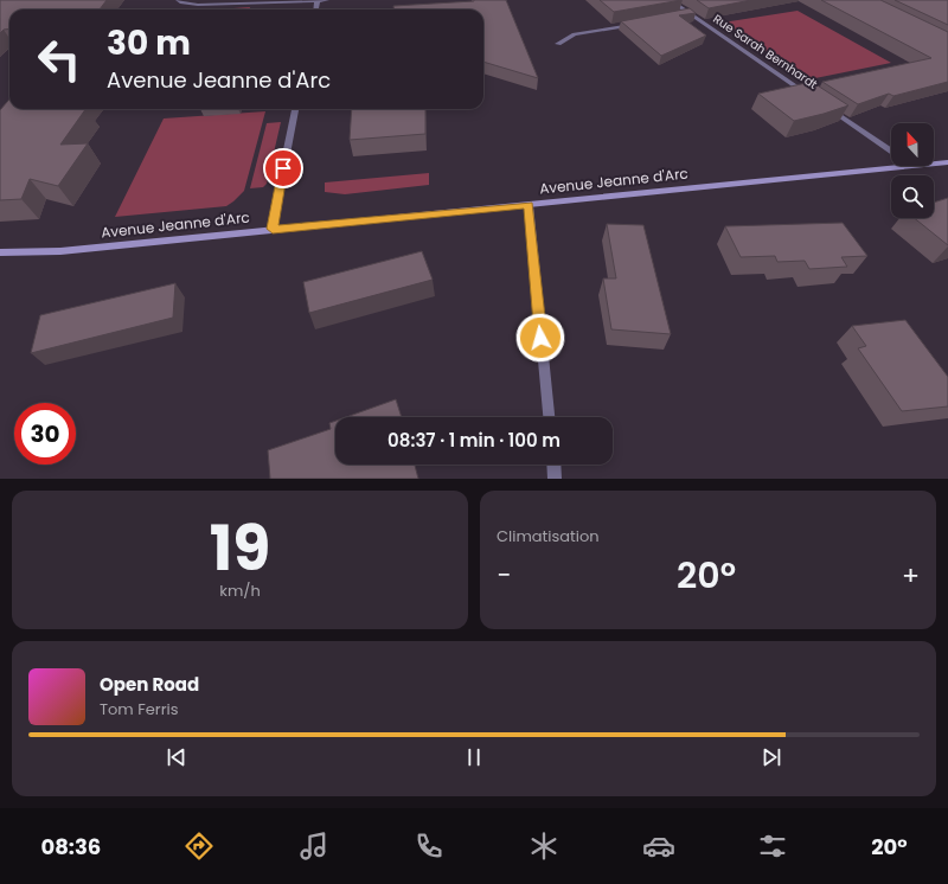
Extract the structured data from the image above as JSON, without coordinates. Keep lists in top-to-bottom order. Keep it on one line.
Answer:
{"streets":{"street":["Rue Sarah Bernhardt","Avenue Jeanne d'Arc"]},"north":"top","page":{"turn":["30 m","Avenue Jeanne d'Arc"],"limit":"30","trip":"08:37 · 1 min · 100 m","tile":[["19","km/h"],"Climatisation"],"heat":["−","20°","+"],"song":["Open Road","Tom Ferris"],"tabs":["08:36","20°"]}}
